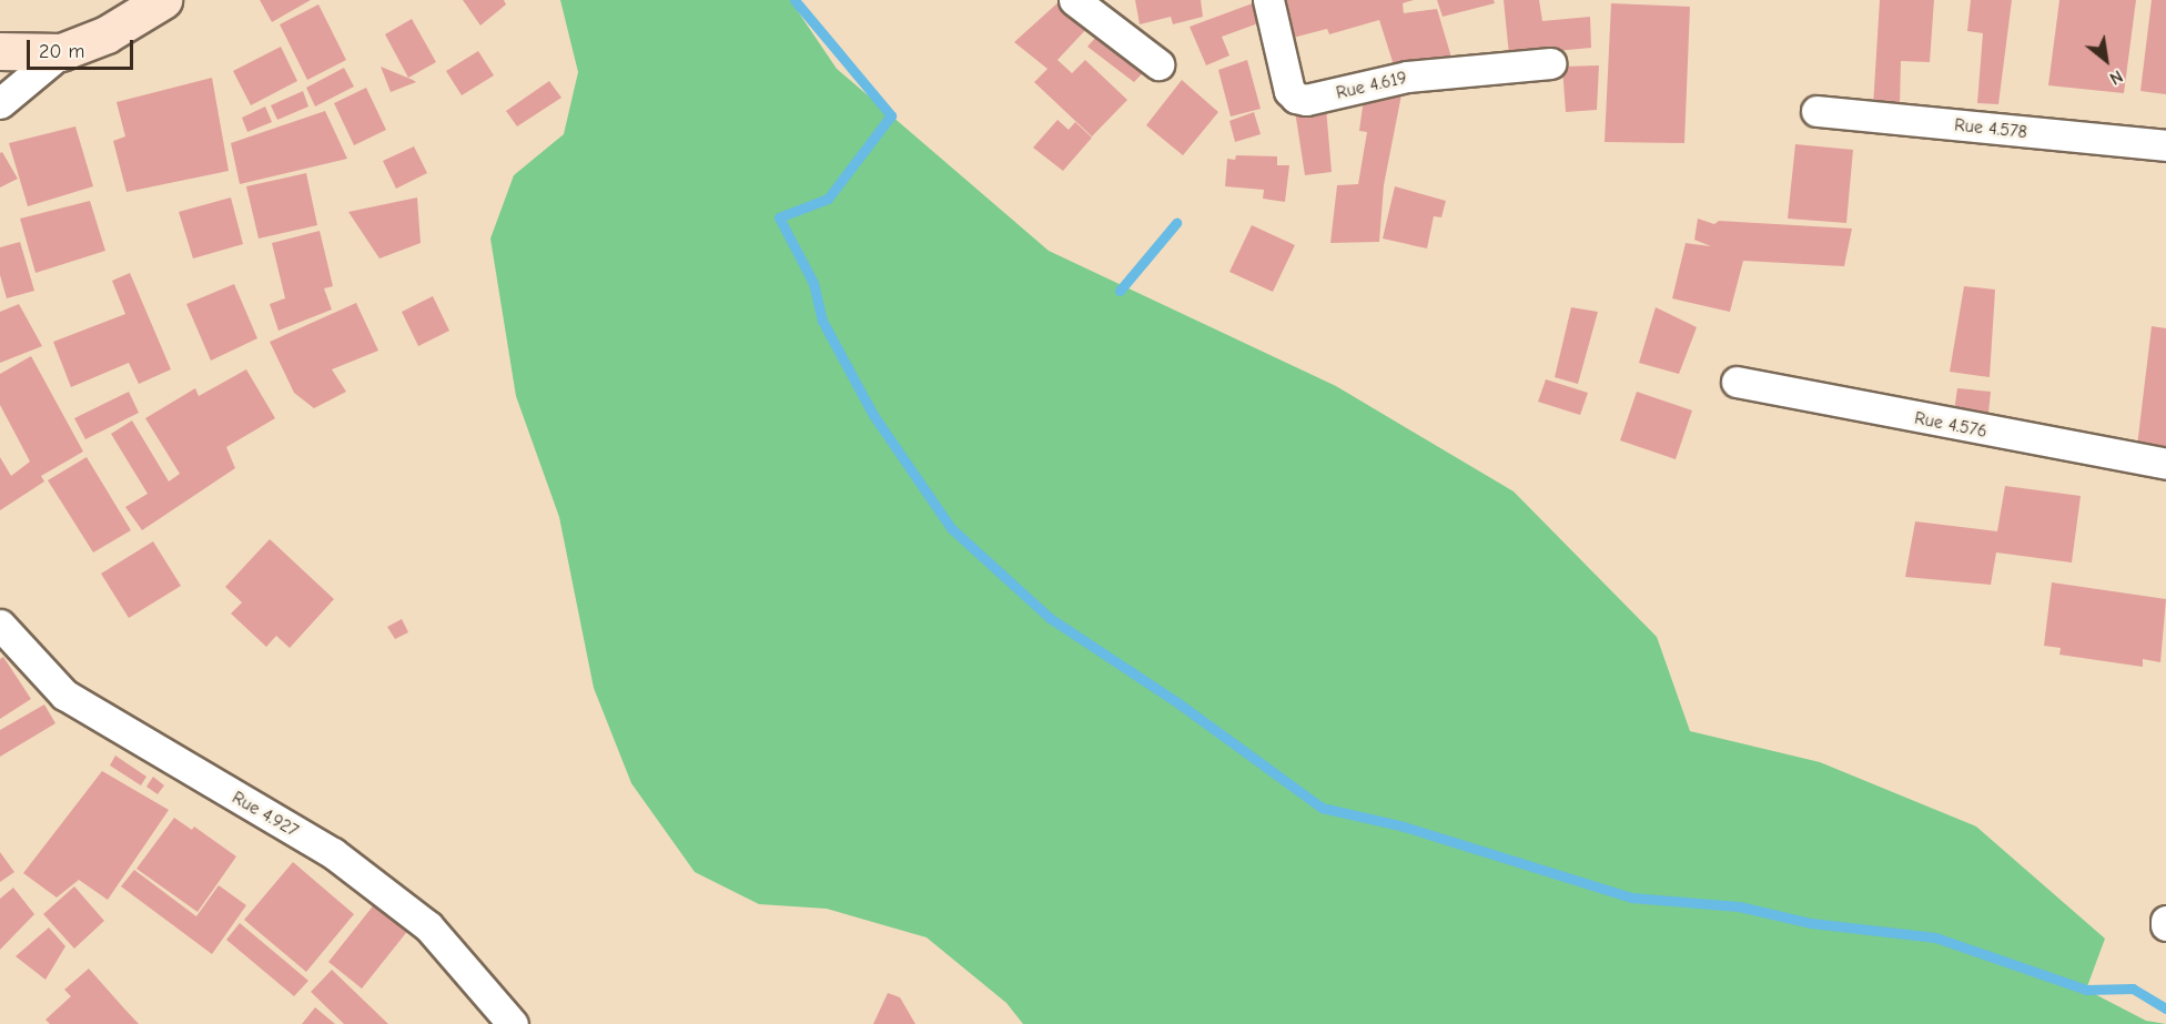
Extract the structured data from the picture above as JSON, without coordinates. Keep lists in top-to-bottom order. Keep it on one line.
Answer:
{"streets":{"street":["Rue 4.619","Rue 4.578","Rue 4.576","Rue 4.927"]},"scale_bar":"20 m","north":"bottom right"}
